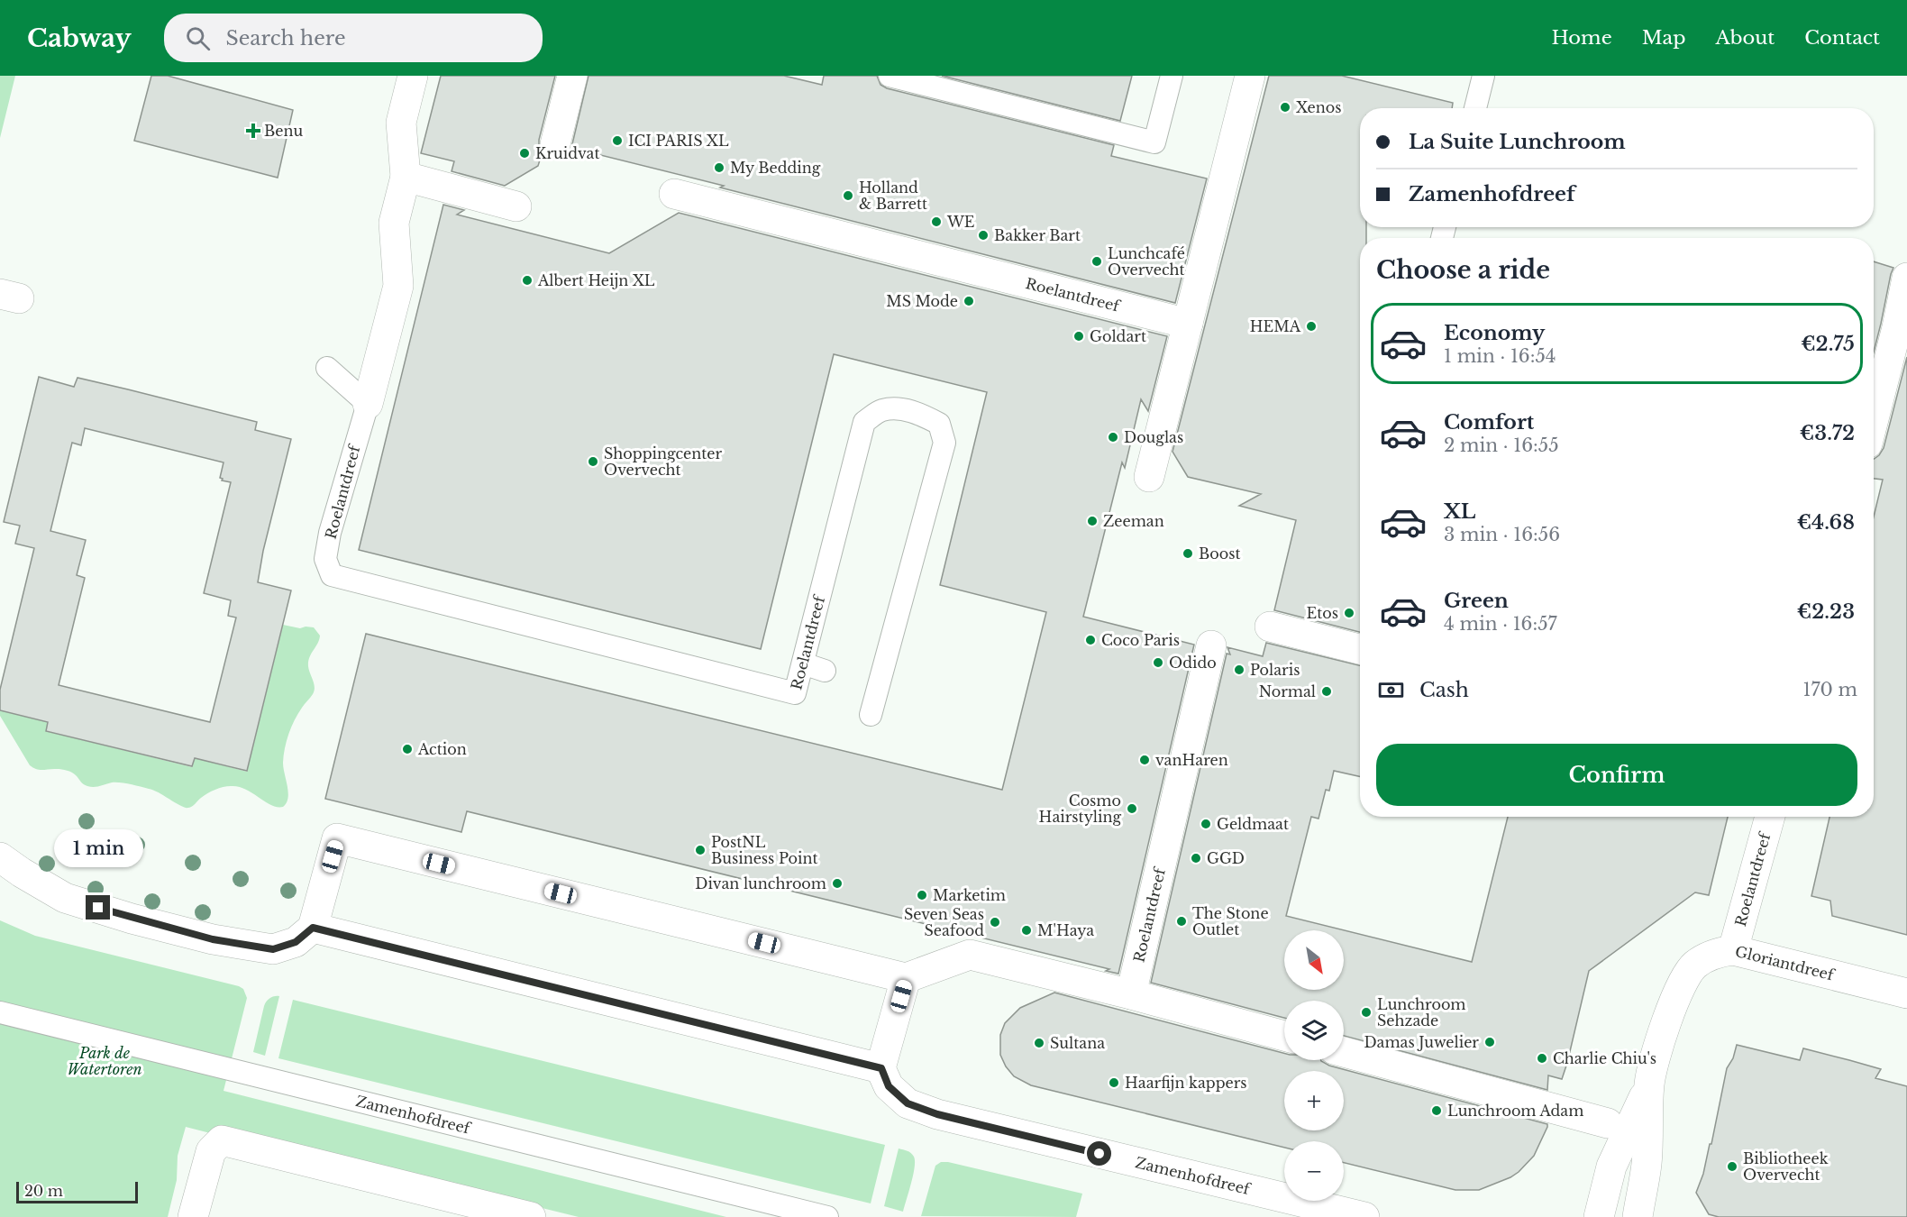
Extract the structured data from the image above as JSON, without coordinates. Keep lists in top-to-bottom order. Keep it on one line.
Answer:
{"streets":{"street":["Roelantdreef","Gloriantdreef","Zamenhofdreef"]},"crossings":[["Roelantdreef","Gloriantdreef"]],"parks":["Park de Watertoren"],"places":{"other":["Xenos","ICI PARIS XL","Kruidvat","My Bedding","Holland & Barrett","WE","Bakker Bart","Lunchcafé Overvecht","Albert Heijn XL","MS Mode","HEMA","Goldart","Douglas","Shoppingcenter Overvecht","Zeeman","Boost","Etos","Coco Paris","Odido","Polaris","Normal","Action","vanHaren","Cosmo Hairstyling","Geldmaat","PostNL Business Point","GGD","Divan lunchroom","Marketim","The Stone Outlet","Seven Seas Seafood","M'Haya","Lunchroom Sehzade","Damas Juwelier","Sultana","Charlie Chiu's","Haarfijn kappers","Lunchroom Adam","Bibliotheek Overvecht"],"health":["Benu"]},"scale_bar":"20 m","north":"bottom right","page":{"header":"Cabway","search":"Search here","nav":["Home","Map","About","Contact"],"banner":["La Suite Lunchroom","Zamenhofdreef"],"heading":"Choose a ride","list":[{"name":"Economy","note":"1 min · 16:54","value":"€2.75"},{"name":"Comfort","note":"2 min · 16:55","value":"€3.72"},{"name":"XL","note":"3 min · 16:56","value":"€4.68"},{"name":"Green","note":"4 min · 16:57","value":"€2.23"}],"pay":["Cash","170 m"],"buttons":"Confirm","bubble":"1 min","map_buttons":["+","−"],"scale":"20 m"}}
